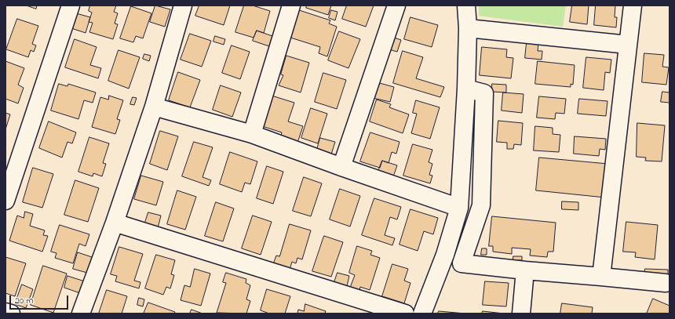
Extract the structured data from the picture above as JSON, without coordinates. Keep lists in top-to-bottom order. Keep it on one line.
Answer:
{"scale_bar":"20 m"}
